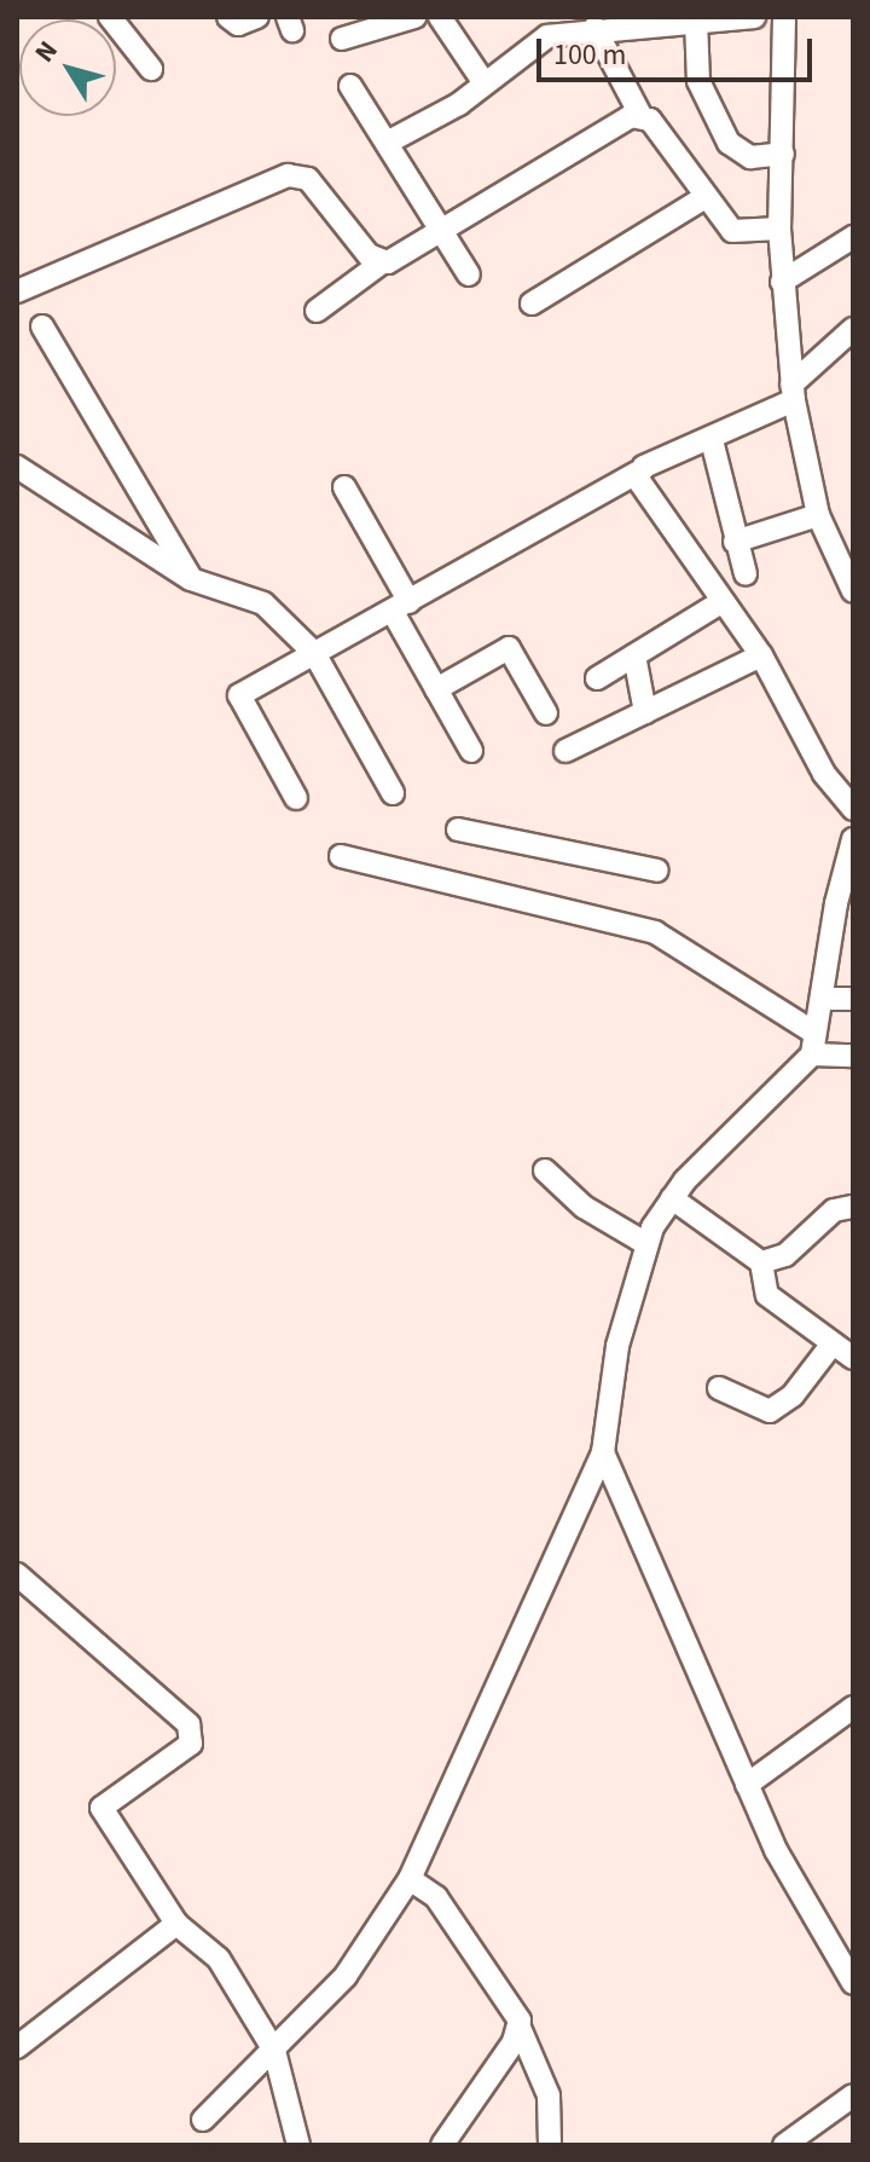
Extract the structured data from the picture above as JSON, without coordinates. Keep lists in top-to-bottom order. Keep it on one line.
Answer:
{"scale_bar":"100 m","north":"top left"}
